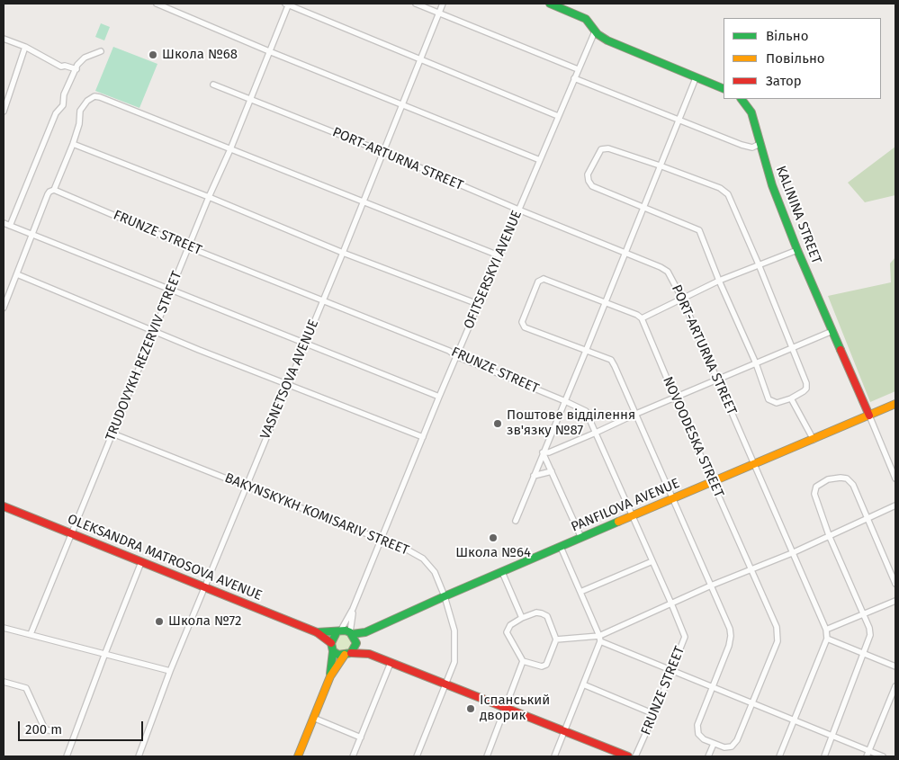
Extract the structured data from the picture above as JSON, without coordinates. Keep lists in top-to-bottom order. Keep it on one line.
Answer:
{"streets":{"main road":["KALININA STREET","PANFILOVA AVENUE","OLEKSANDRA MATROSOVA AVENUE"],"street":["PORT-ARTURNA STREET","FRUNZE STREET","OFITSERSKYI AVENUE","TRUDOVYKH REZERVIV STREET","VASNETSOVA AVENUE","NOVOODESKA STREET","BAKYNSKYKH KOMISARIV STREET"]},"crossings":[["PORT-ARTURNA STREET","OFITSERSKYI AVENUE"],["PORT-ARTURNA STREET","TRUDOVYKH REZERVIV STREET"],["PORT-ARTURNA STREET","VASNETSOVA AVENUE"],["PORT-ARTURNA STREET","PANFILOVA AVENUE"],["KALININA STREET","PANFILOVA AVENUE"],["FRUNZE STREET","OFITSERSKYI AVENUE"],["FRUNZE STREET","TRUDOVYKH REZERVIV STREET"],["FRUNZE STREET","VASNETSOVA AVENUE"],["FRUNZE STREET","PANFILOVA AVENUE"],["OFITSERSKYI AVENUE","BAKYNSKYKH KOMISARIV STREET"],["TRUDOVYKH REZERVIV STREET","BAKYNSKYKH KOMISARIV STREET"],["TRUDOVYKH REZERVIV STREET","OLEKSANDRA MATROSOVA AVENUE"],["VASNETSOVA AVENUE","BAKYNSKYKH KOMISARIV STREET"],["VASNETSOVA AVENUE","OLEKSANDRA MATROSOVA AVENUE"],["NOVOODESKA STREET","PANFILOVA AVENUE"],["PANFILOVA AVENUE","BAKYNSKYKH KOMISARIV STREET"]],"places":["Школа №68","Поштове відділення зв'язку №87","Школа №64","Школа №72","Іспанський дворик"],"legend":["Вільно","Повільно","Затор"],"scale_bar":"200 m"}
